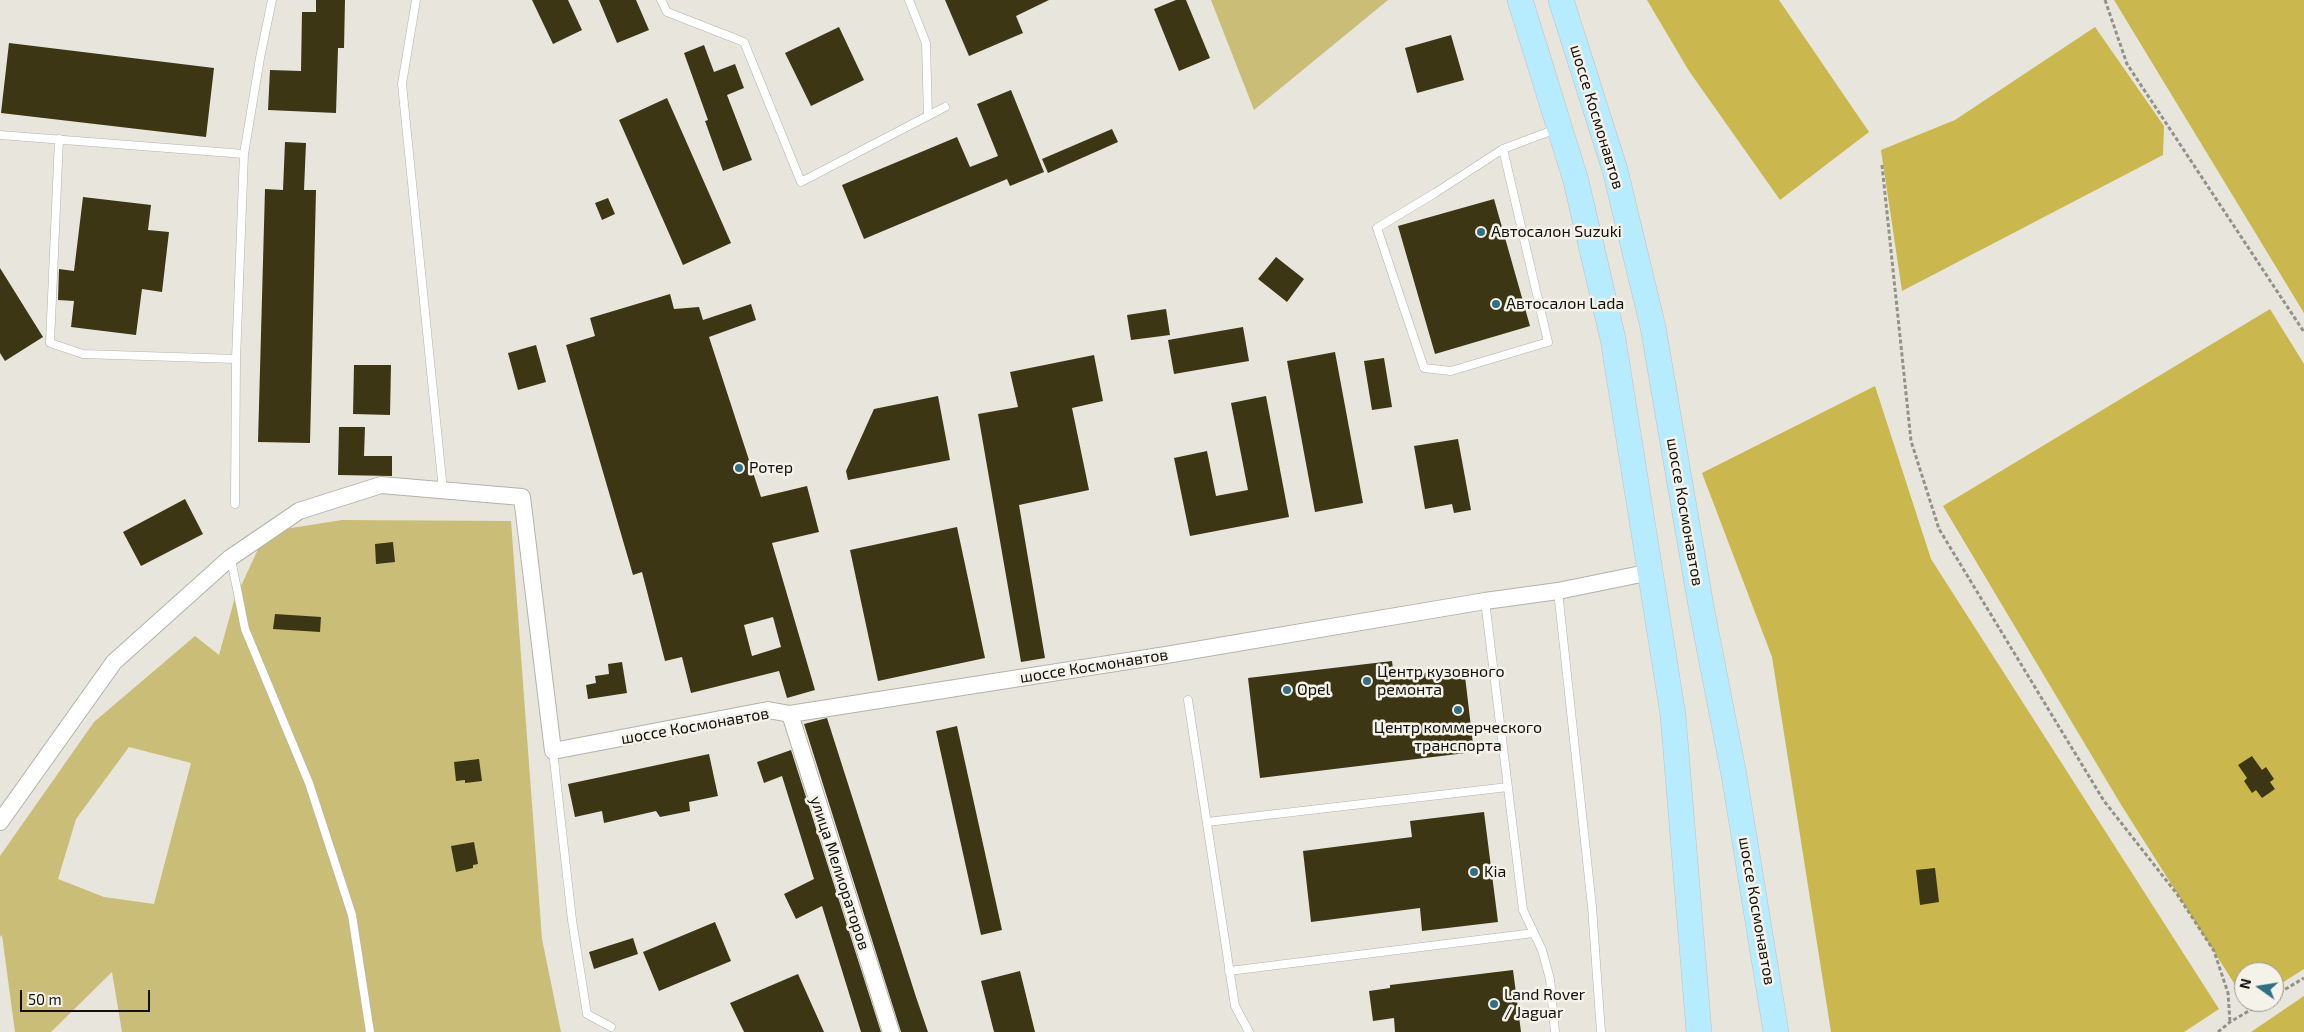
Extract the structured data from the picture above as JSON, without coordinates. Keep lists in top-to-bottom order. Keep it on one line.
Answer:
{"streets":{"main road":["шоссе Космонавтов"],"street":["улица Мелиораторов"]},"crossings":[["шоссе Космонавтов","улица Мелиораторов"]],"places":["Автосалон Suzuki","Автосалон Lada","Ротер","Центр кузовного ремонта","Opel","Центр коммерческого транспорта","Kia","Land Rover / Jaguar"],"scale_bar":"50 m","north":"left"}
